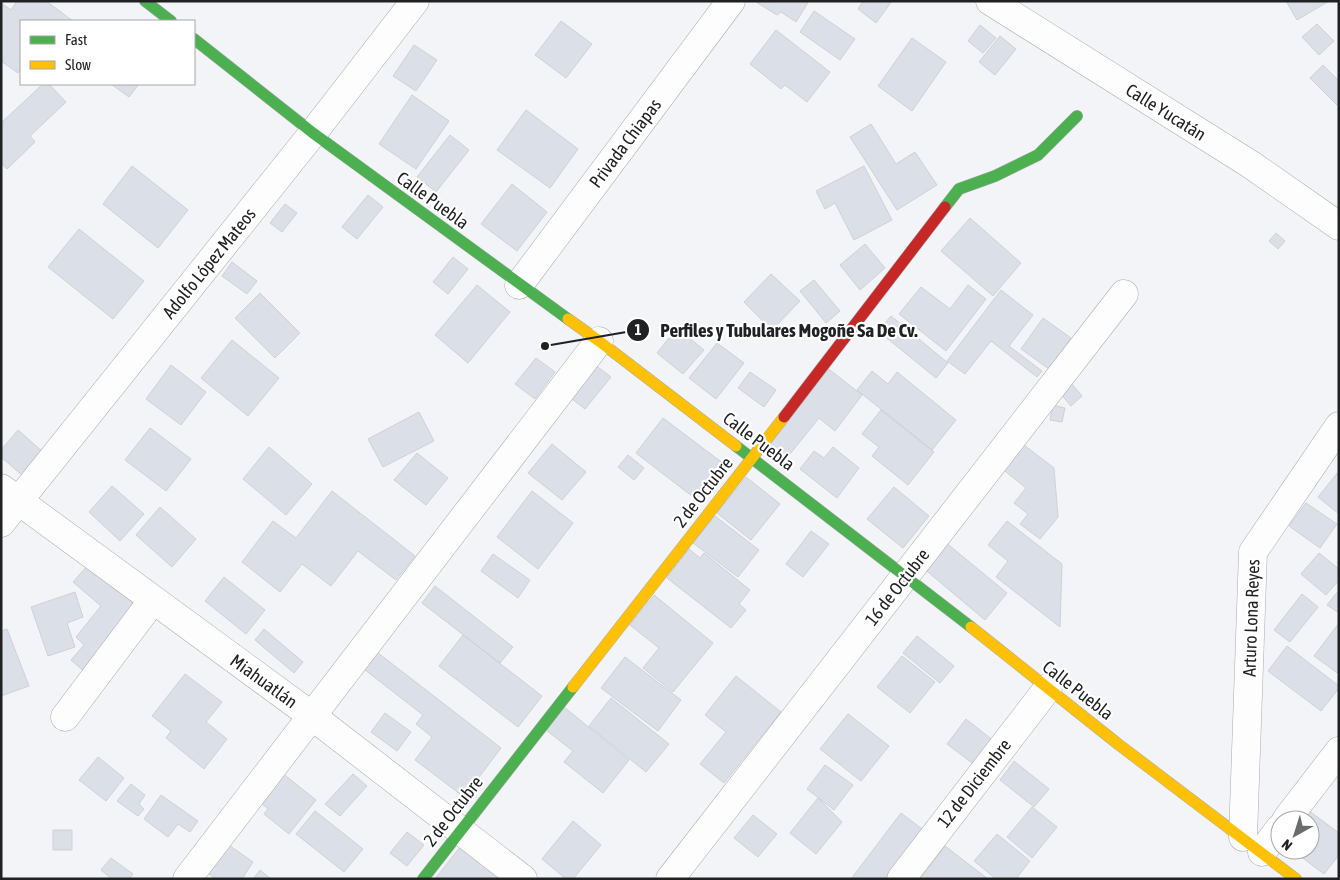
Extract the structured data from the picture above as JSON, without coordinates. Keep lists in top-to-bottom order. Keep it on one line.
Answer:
{"streets":{"street":["Calle Yucatán","Privada Chiapas","Calle Puebla","Adolfo López Mateos","2 de Octubre","16 de Octubre","Arturo Lona Reyes","Miahuatlán","12 de Diciembre"]},"crossings":[["Privada Chiapas","Calle Puebla"],["Calle Puebla","Adolfo López Mateos"],["Calle Puebla","2 de Octubre"],["Calle Puebla","16 de Octubre"],["Calle Puebla","Arturo Lona Reyes"],["Calle Puebla","12 de Diciembre"],["Adolfo López Mateos","Miahuatlán"],["2 de Octubre","Miahuatlán"]],"places":["Perfiles y Tubulares Mogoñe Sa De Cv."],"legend":["Fast","Slow"],"north":"bottom left"}
